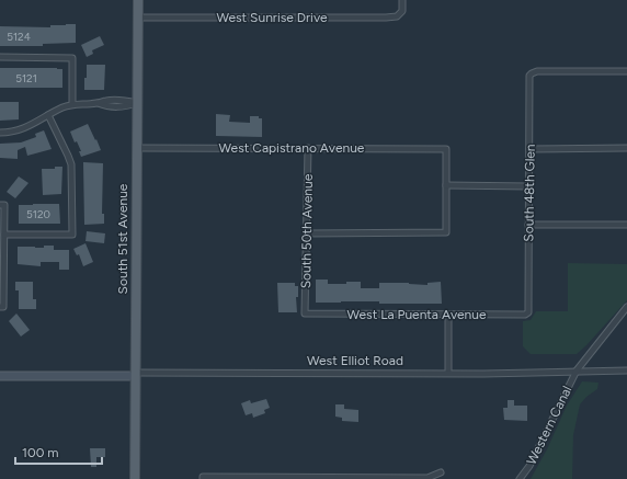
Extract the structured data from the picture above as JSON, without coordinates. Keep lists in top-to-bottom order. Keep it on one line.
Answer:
{"streets":{"main road":["South 51st Avenue","West Elliot Road"],"street":["West Sunrise Drive","West Capistrano Avenue","South 48th Glen","South 50th Avenue","West La Puenta Avenue","Western Canal"]},"crossings":[["West Sunrise Drive","South 51st Avenue"],["West Capistrano Avenue","South 50th Avenue"],["West Capistrano Avenue","South 51st Avenue"],["South 48th Glen","West La Puenta Avenue"],["South 50th Avenue","West La Puenta Avenue"],["South 51st Avenue","West Elliot Road"],["West Elliot Road","Western Canal"]],"house_numbers":["5124","5121","5120"],"scale_bar":"100 m"}
